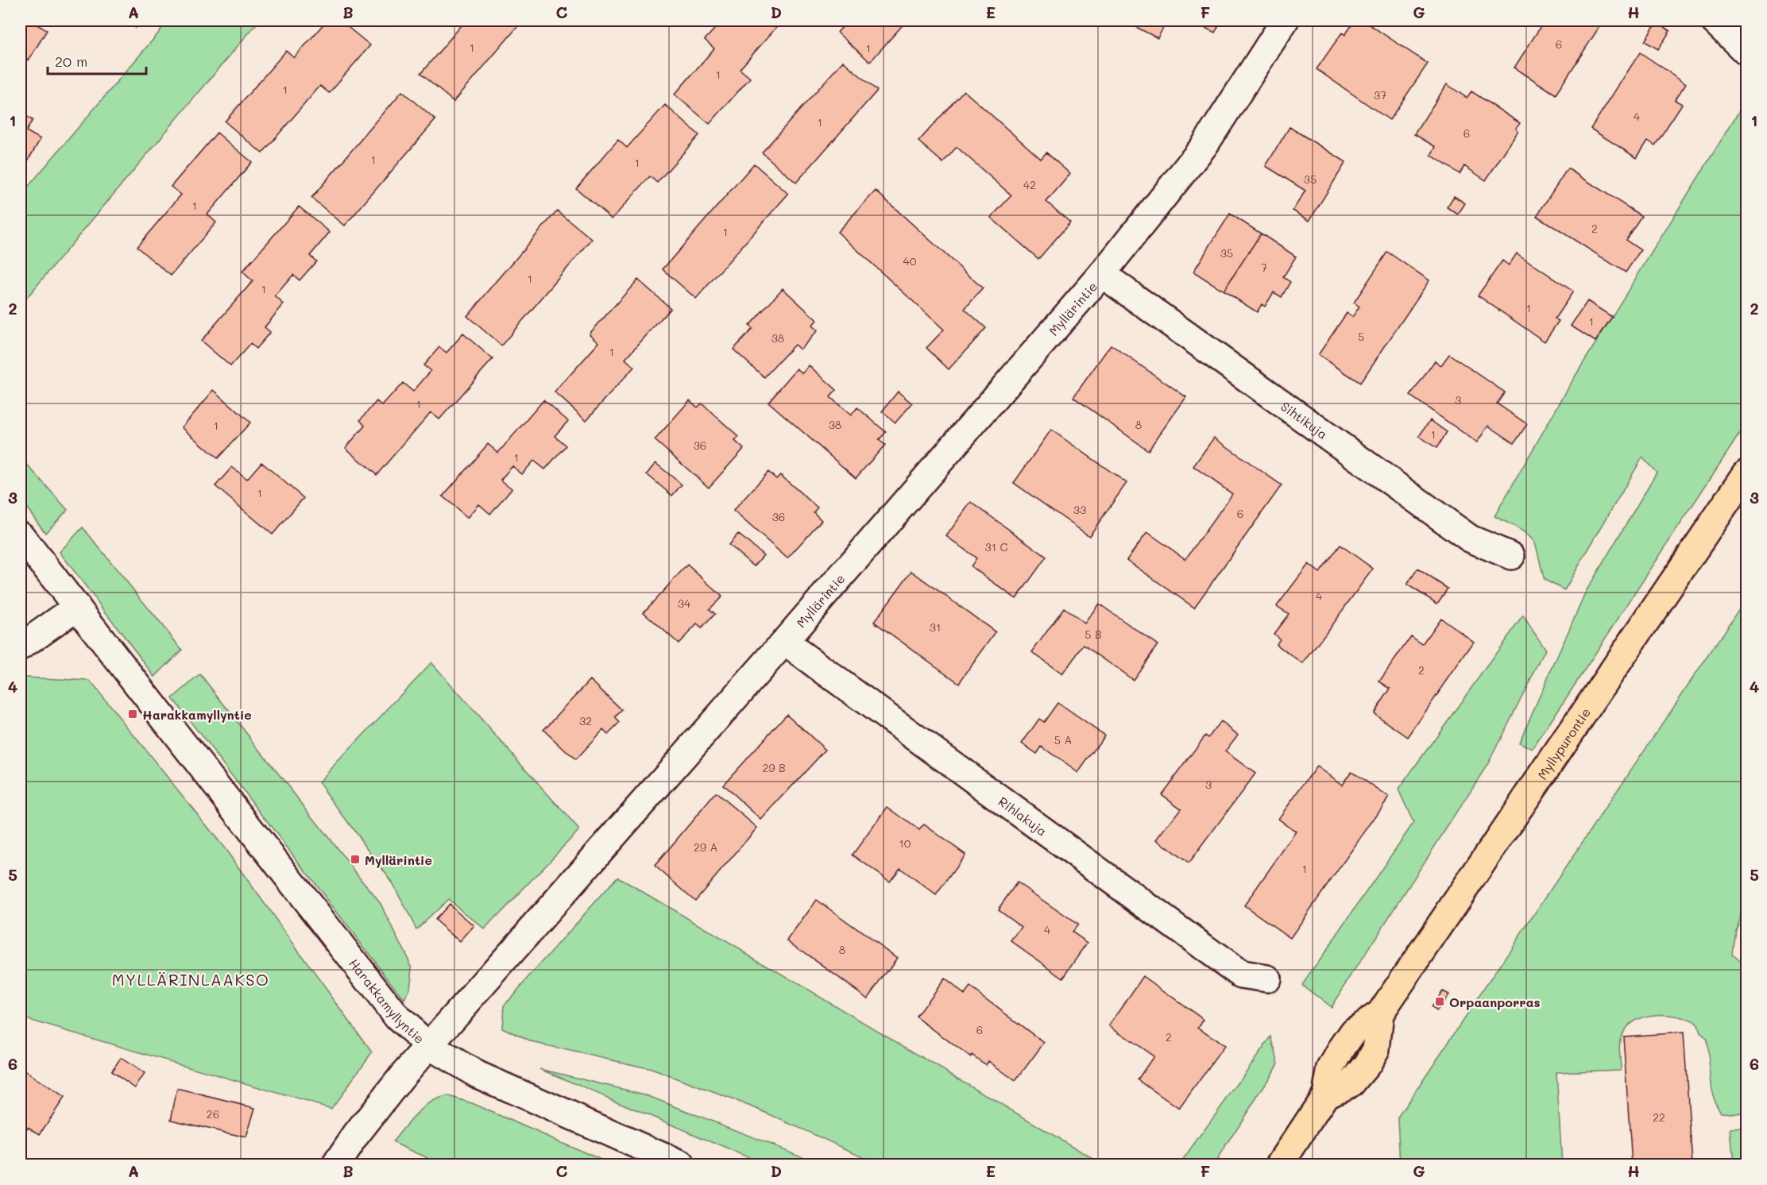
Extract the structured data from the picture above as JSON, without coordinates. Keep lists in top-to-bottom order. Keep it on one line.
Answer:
{"streets":{"main road":["Myllypurontie"],"street":["Myllärintie","Sihtikuja","Rihlakuja","Harakkamyllyntie"]},"crossings":[["Myllärintie","Sihtikuja"],["Myllärintie","Rihlakuja"],["Myllärintie","Harakkamyllyntie"]],"districts":["MYLLÄRINLAAKSO"],"places":{"transit":["Harakkamyllyntie","Myllärintie","Orpaanporras"]},"house_numbers":["6","1","1","1","1","37","4","1","6","1","1","35","42","1","2","1","35","40","7","1","1","1","1","5","38","1","3","1","38","8","1","1","36","1","1","33","6","36","31 C","4","34","31","5 B","2","32","5 A","29 B","3","10","29 A","1","4","8","6","2","26","22"],"scale_bar":"20 m","grid":{"columns":["A","B","C","D","E","F","G","H"],"rows":["1","2","3","4","5","6"]}}
